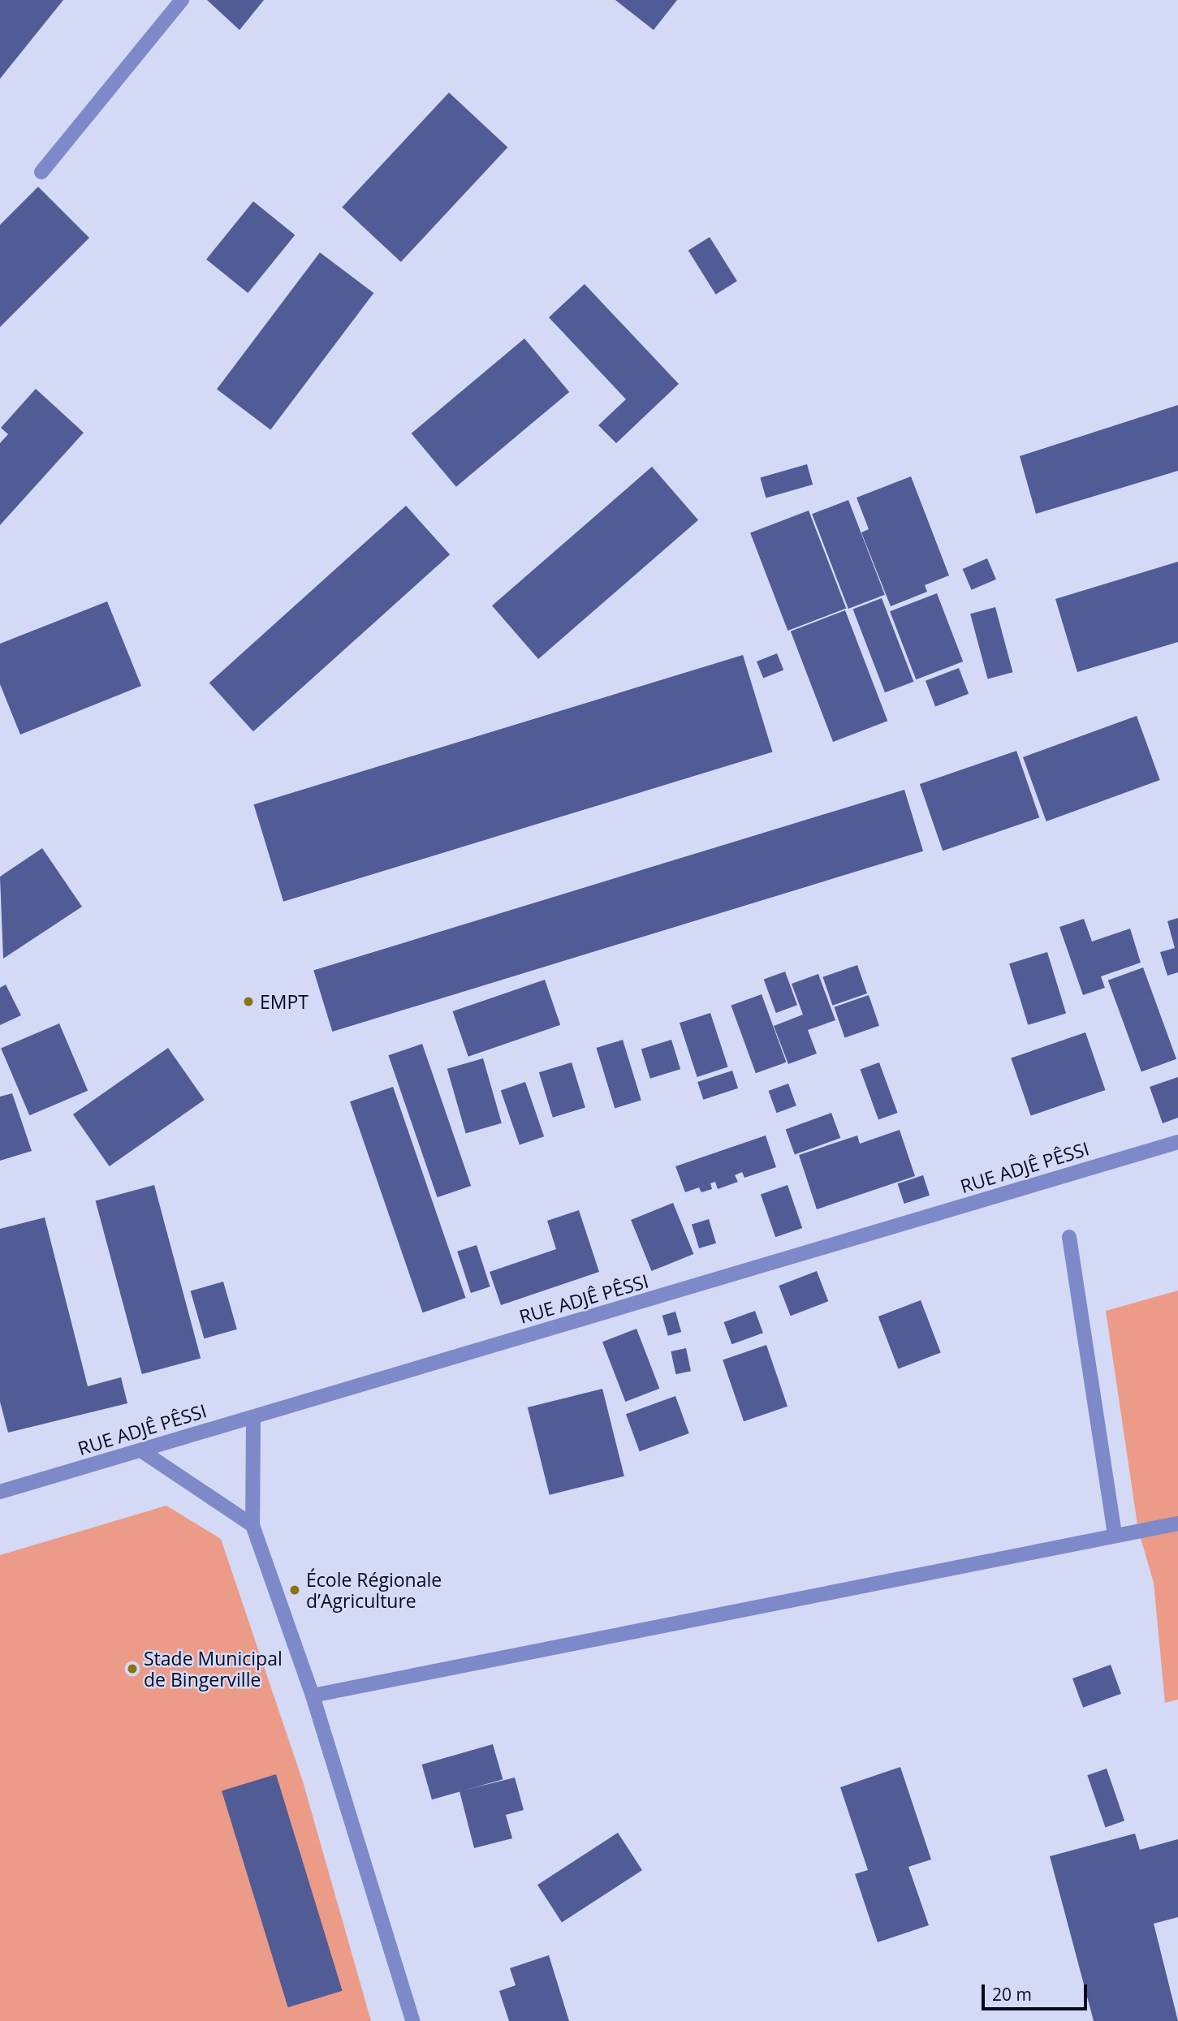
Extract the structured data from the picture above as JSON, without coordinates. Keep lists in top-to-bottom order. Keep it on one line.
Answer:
{"streets":{"street":["RUE ADJÊ PÊSSI"]},"places":["EMPT","École Régionale d’Agriculture","Stade Municipal de Bingerville"],"scale_bar":"20 m"}
